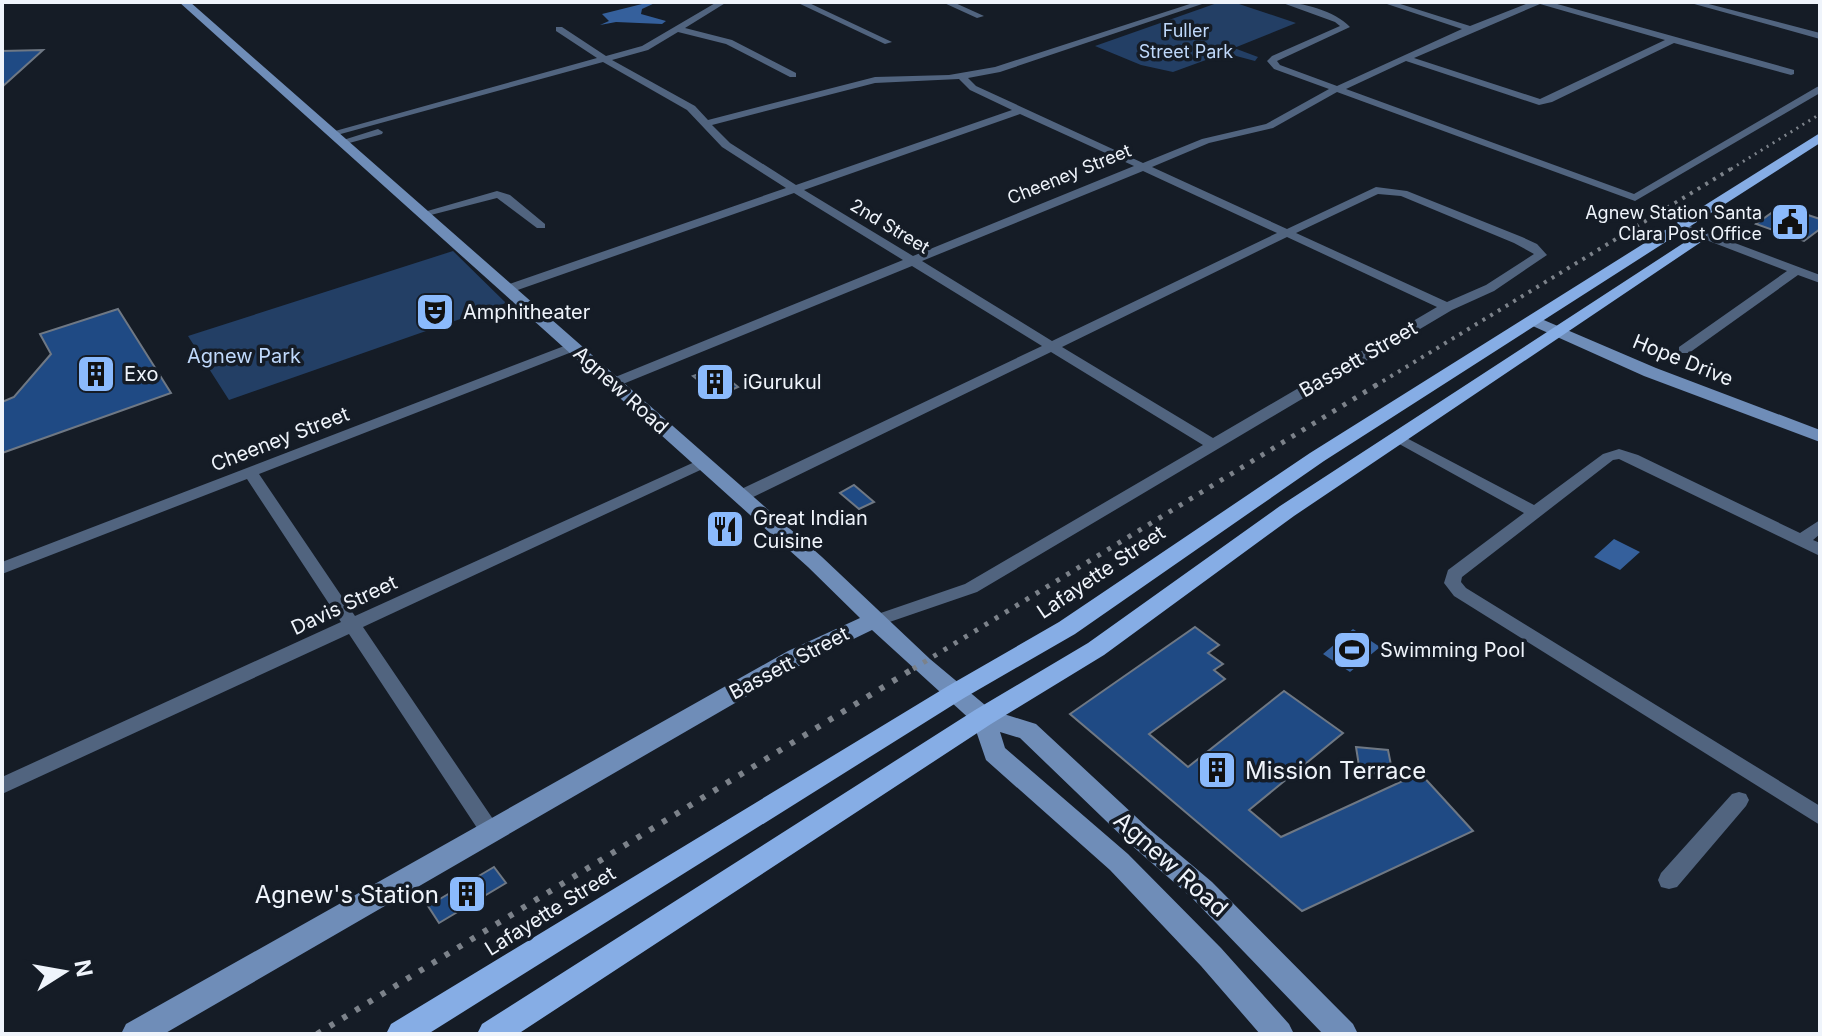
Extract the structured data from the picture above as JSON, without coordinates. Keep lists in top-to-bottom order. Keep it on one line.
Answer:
{"streets":{"main road":["Lafayette Street"],"street":["Cheeney Street","2nd Street","Bassett Street","Hope Drive","Agnew Road","Davis Street"]},"crossings":[["Cheeney Street","2nd Street"],["Cheeney Street","Agnew Road"],["2nd Street","Bassett Street"],["Bassett Street","Agnew Road"],["Hope Drive","Lafayette Street"],["Agnew Road","Lafayette Street"],["Agnew Road","Davis Street"]],"parks":["Fuller Street Park","Agnew Park"],"places":{"public building":["Agnew Station Santa Clara Post Office"],"theatre":["Amphitheater"],"building":["Exo","iGurukul","Mission Terrace","Agnew's Station"],"restaurant":["Great Indian Cuisine"],"sports":["Swimming Pool"]},"north":"right"}
